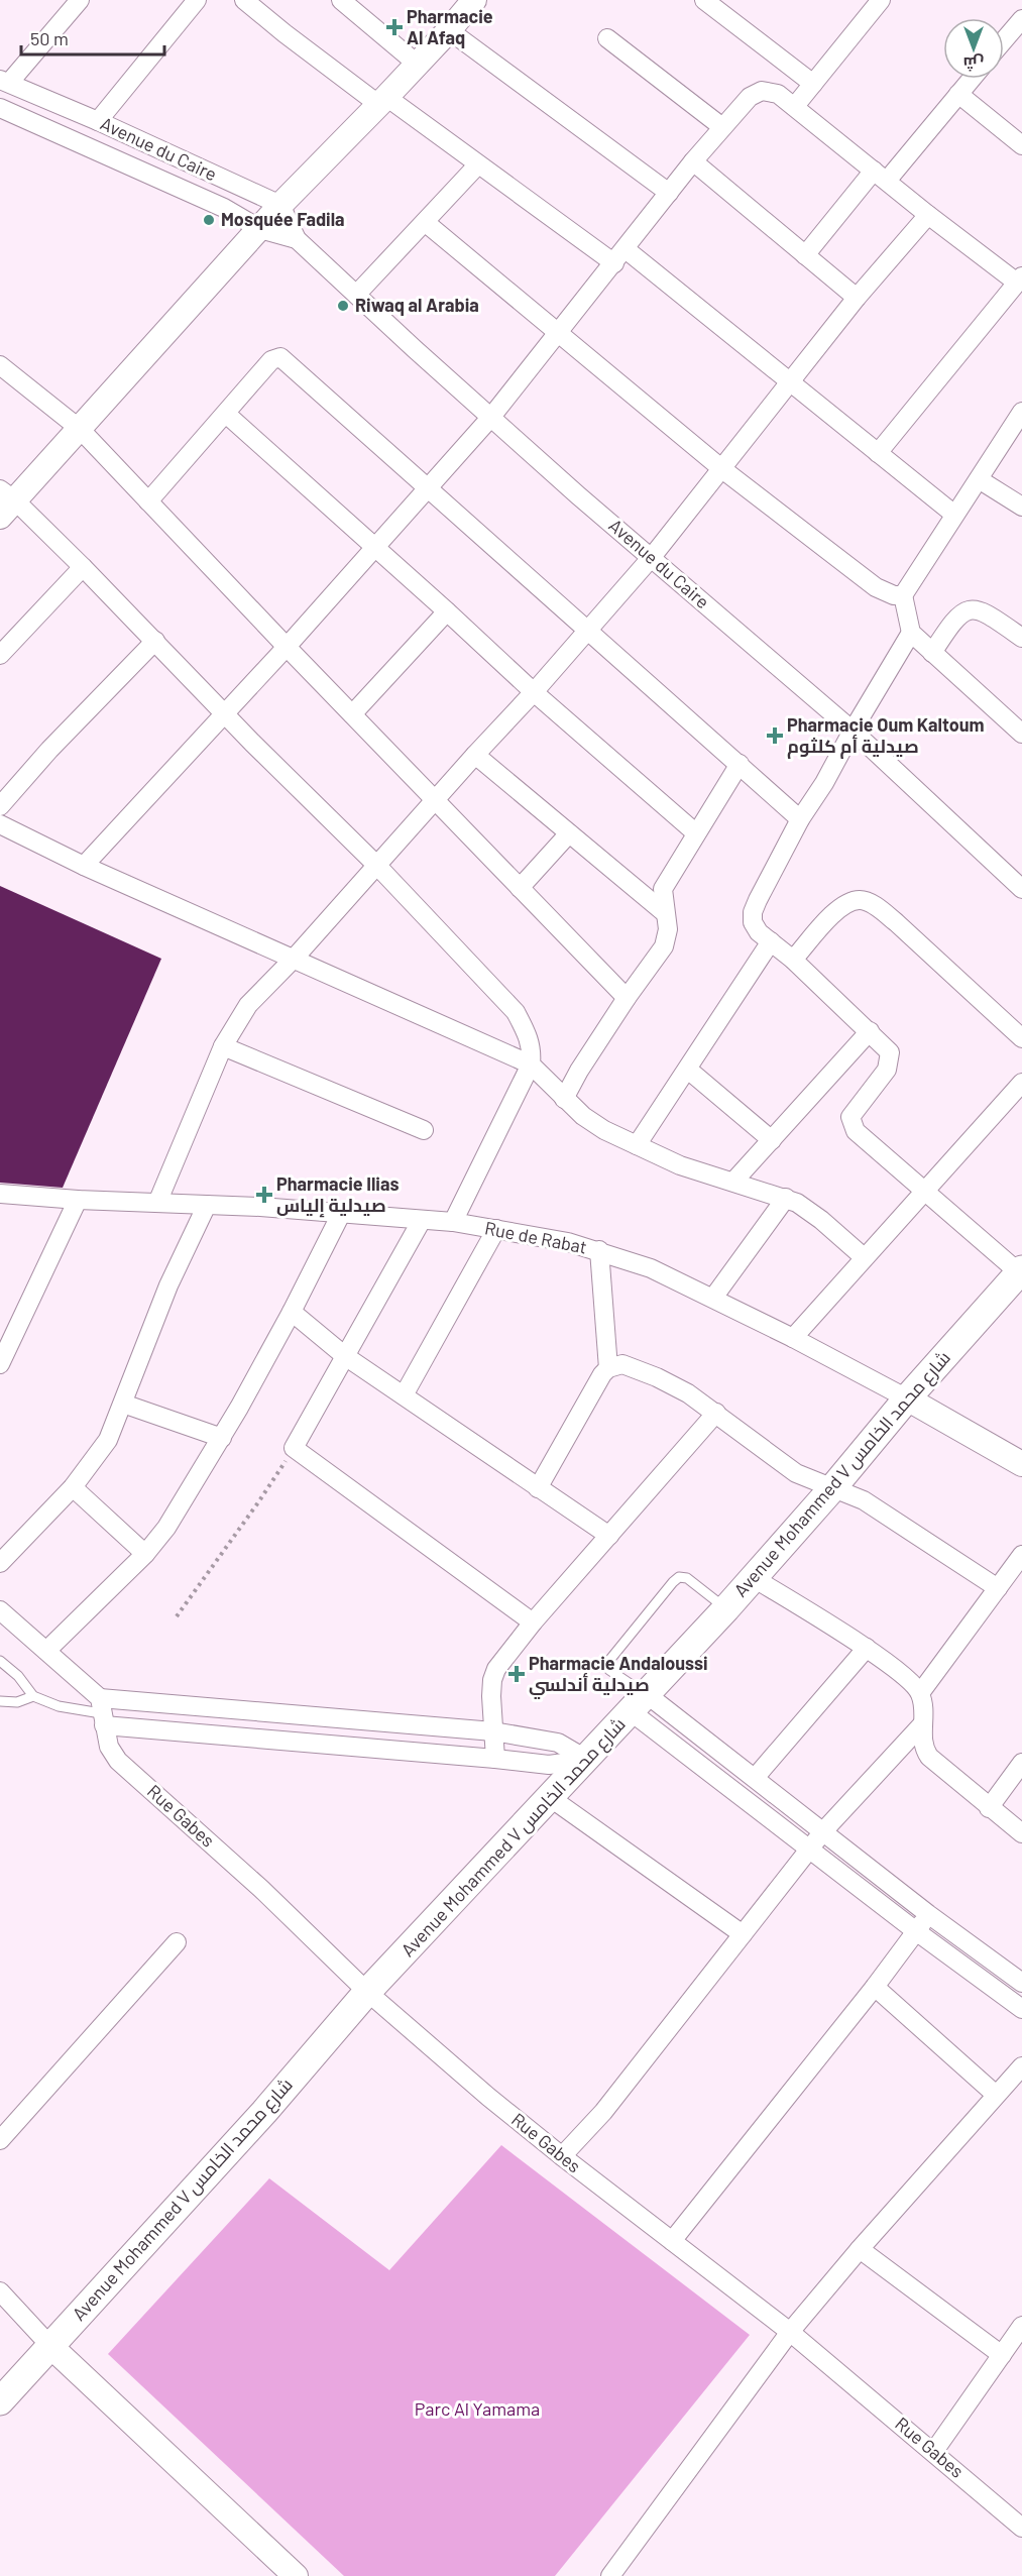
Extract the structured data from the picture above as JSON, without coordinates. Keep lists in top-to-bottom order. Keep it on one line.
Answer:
{"streets":{"main road":["Avenue Mohammed V شارع محمد الخامس"],"street":["Avenue du Caire","Rue de Rabat","Rue Gabes"]},"crossings":[["Rue de Rabat","Avenue Mohammed V شارع محمد الخامس"],["Avenue Mohammed V شارع محمد الخامس","Rue Gabes"]],"parks":["Parc Al Yamama"],"places":{"health":["Pharmacie Al Afaq","Pharmacie Oum Kaltoum صيدلية أم كلثوم","Pharmacie Ilias صيدلية إلياس","Pharmacie Andaloussi صيدلية أندلسي"],"other":["Mosquée Fadila","Riwaq al Arabia"]},"scale_bar":"50 m","north":"bottom"}
